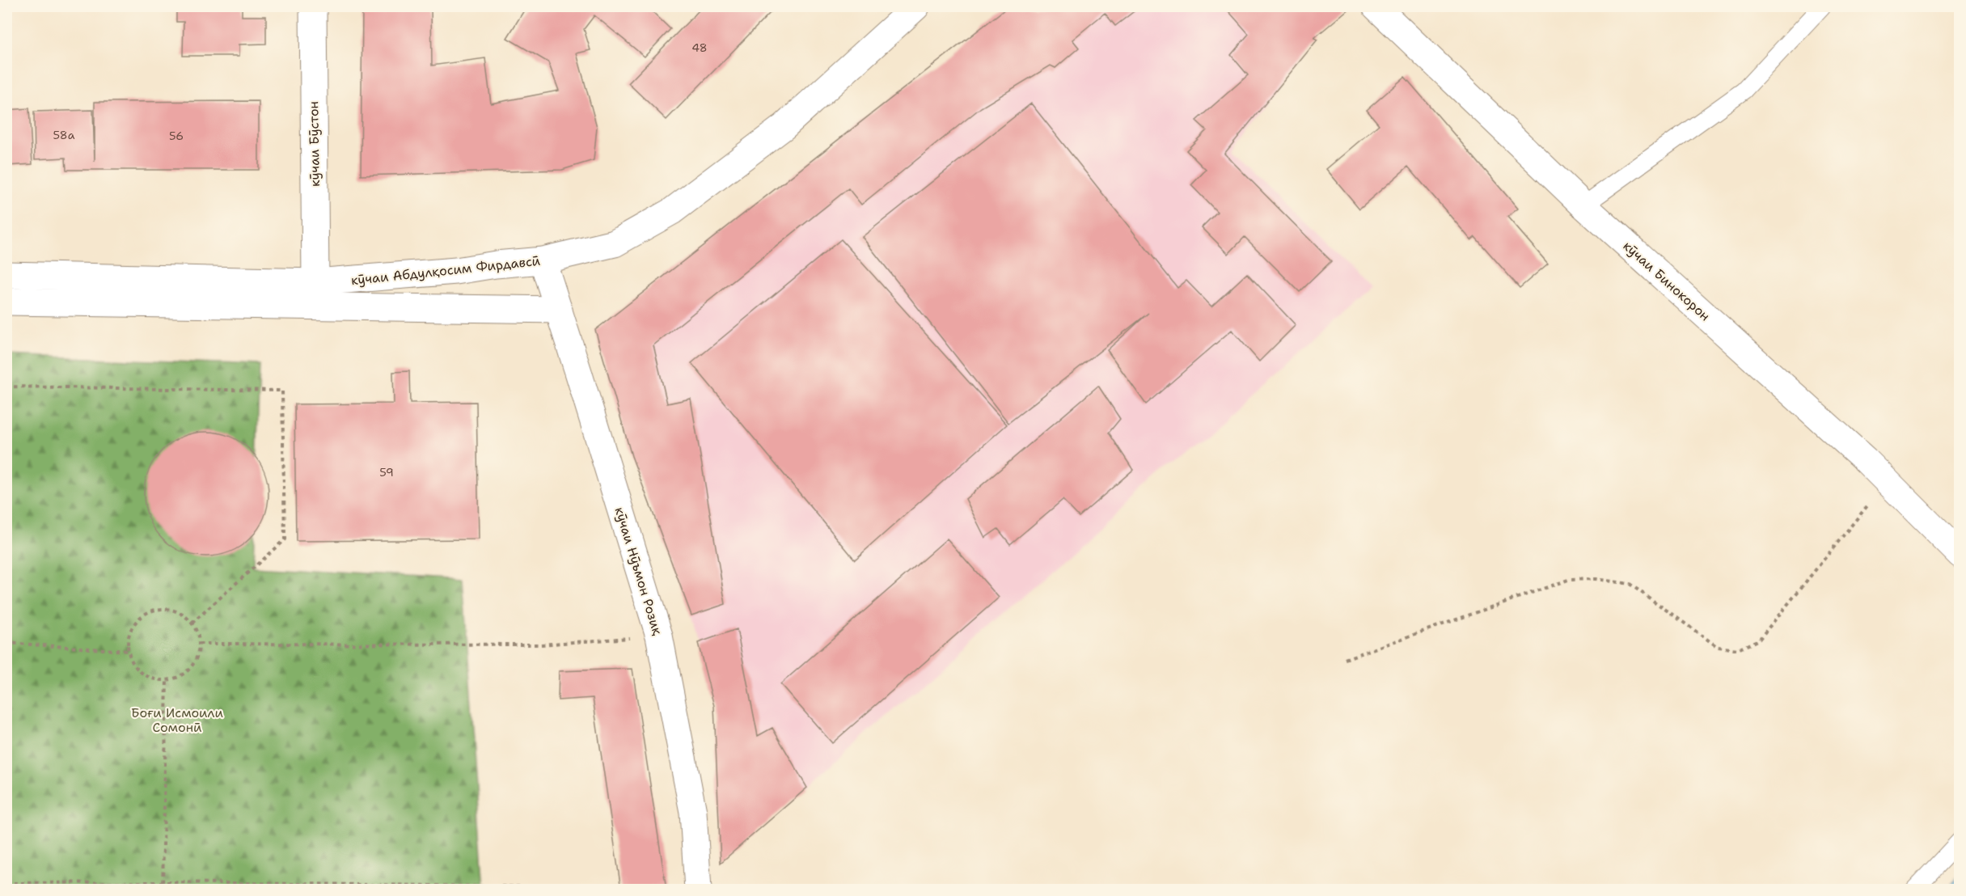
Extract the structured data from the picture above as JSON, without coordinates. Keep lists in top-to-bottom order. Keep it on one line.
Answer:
{"streets":{"street":["кӯчаи Бӯстон","кӯчаи Абдулқосим Фирдавсӣ","кӯчаи Бинокорон","кӯчаи Нӯъмон Розиқ"]},"crossings":[["кӯчаи Бӯстон","кӯчаи Абдулқосим Фирдавсӣ"],["кӯчаи Абдулқосим Фирдавсӣ","кӯчаи Нӯъмон Розиқ"]],"parks":["Боғи Исмоили Сомонӣ"],"house_numbers":["48","58а","56","59"]}
